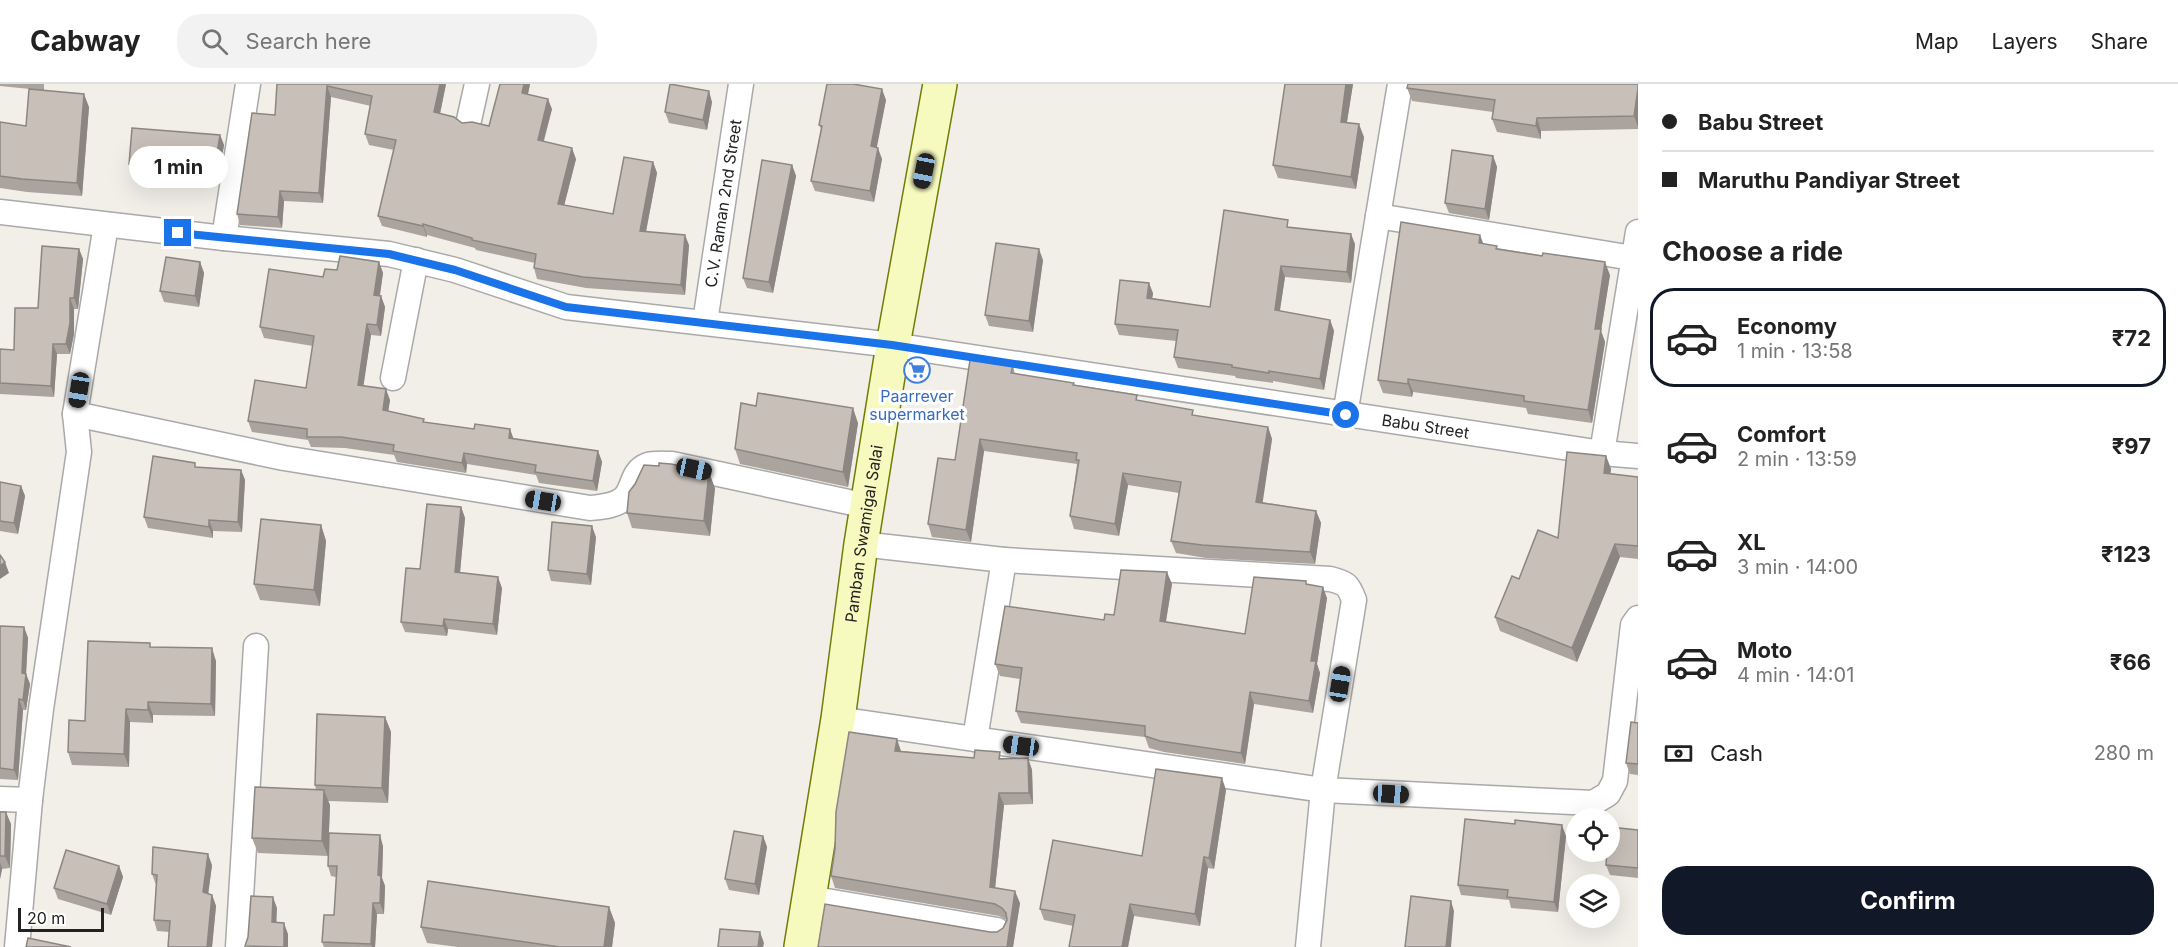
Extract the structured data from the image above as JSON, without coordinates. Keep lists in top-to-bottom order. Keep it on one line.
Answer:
{"streets":{"street":["C.V. Raman 2nd Street","Babu Street","Pamban Swamigal Salai"]},"crossings":[["C.V. Raman 2nd Street","Babu Street"],["Babu Street","Pamban Swamigal Salai"]],"places":{"supermarket":["Paarrever supermarket"]},"scale_bar":"20 m","page":{"header":"Cabway","search":"Search here","nav":["Map","Layers","Share"],"banner":["Babu Street","Maruthu Pandiyar Street"],"bubble":"1 min","heading":"Choose a ride","list":[{"name":"Economy","note":"1 min · 13:58","value":"₹72"},{"name":"Comfort","note":"2 min · 13:59","value":"₹97"},{"name":"XL","note":"3 min · 14:00","value":"₹123"},{"name":"Moto","note":"4 min · 14:01","value":"₹66"}],"pay":["Cash","280 m"],"buttons":"Confirm","scale":"20 m"}}
